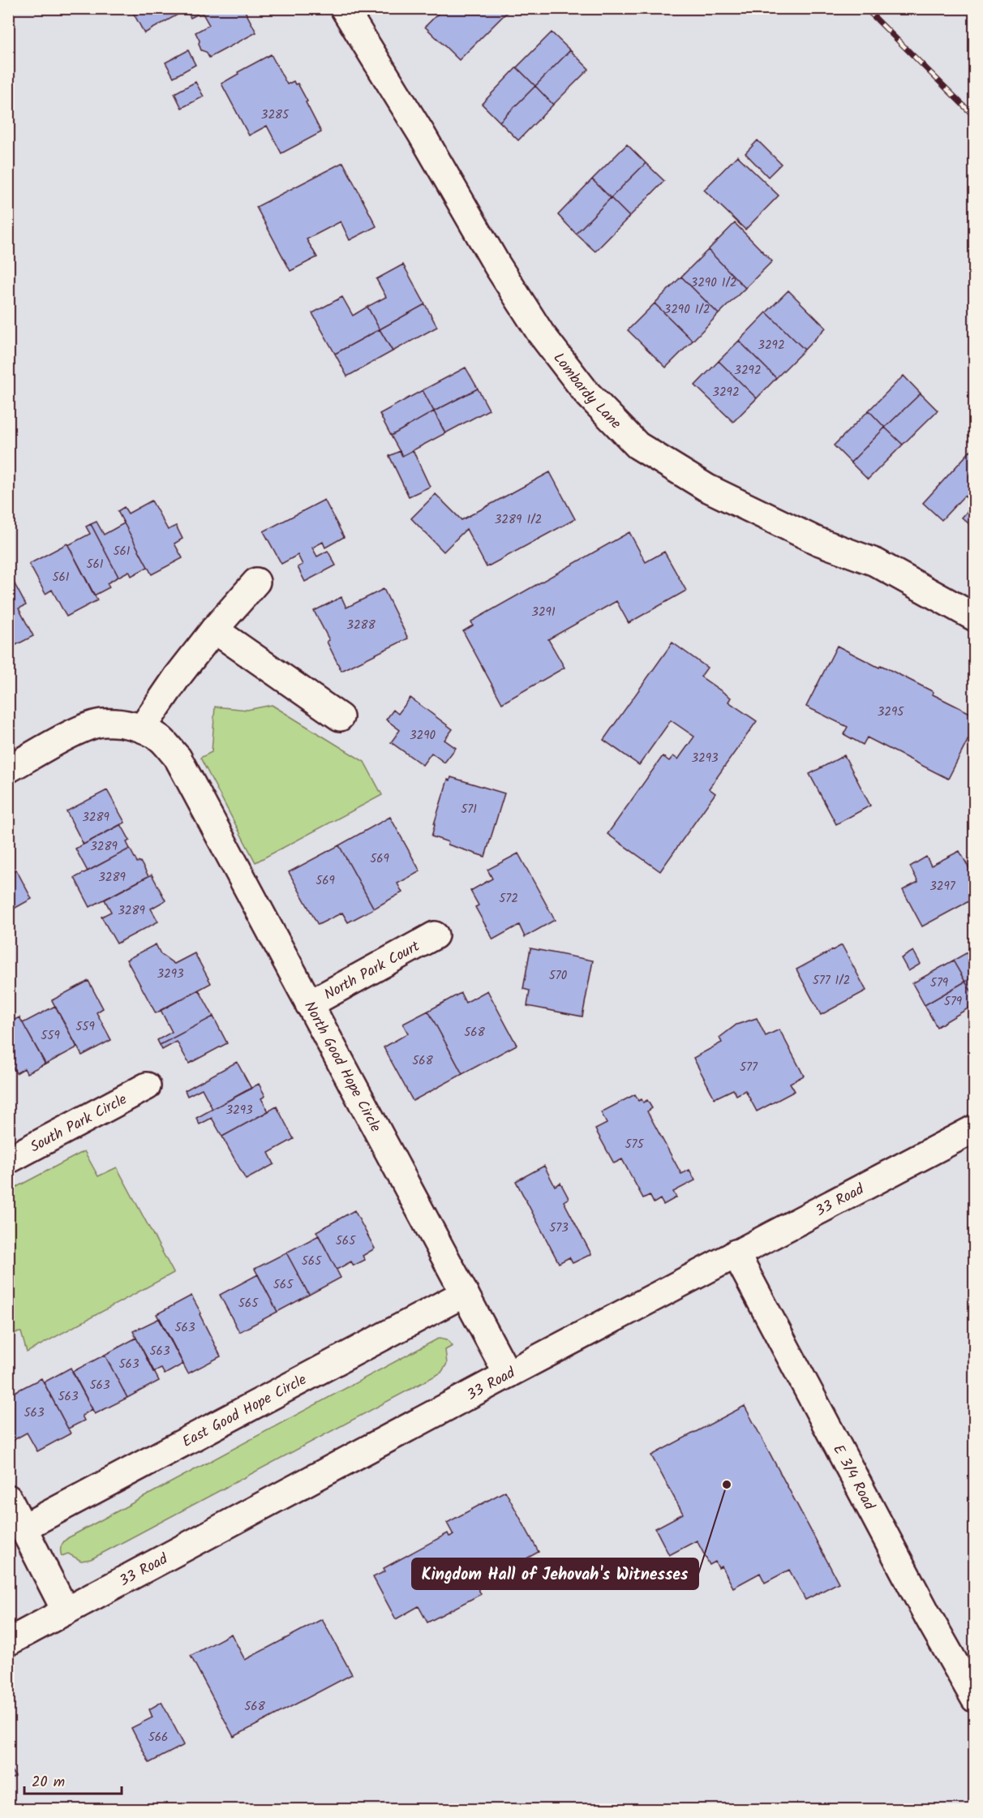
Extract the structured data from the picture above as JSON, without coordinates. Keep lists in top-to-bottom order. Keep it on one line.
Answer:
{"streets":{"street":["Lombardy Lane","North Park Court","North Good Hope Circle","South Park Circle","33 Road","East Good Hope Circle","E 3/4 Road"]},"crossings":[["North Park Court","North Good Hope Circle"],["North Good Hope Circle","33 Road"],["North Good Hope Circle","East Good Hope Circle"],["33 Road","E 3/4 Road"]],"places":["Kingdom Hall of Jehovah's Witnesses"],"house_numbers":["3285","3290 1/2","3290 1/2","3292","3292","3292","3289 1/2","561","561","561","3291","3288","3295","3290","3293","571","3289","3289","569","3289","569","3297","572","3289","3293","570","577 1/2","579","579","559","568","559","568","577","3293","575","573","565","565","565","565","563","563","563","563","563","563","568","566"],"scale_bar":"20 m"}
